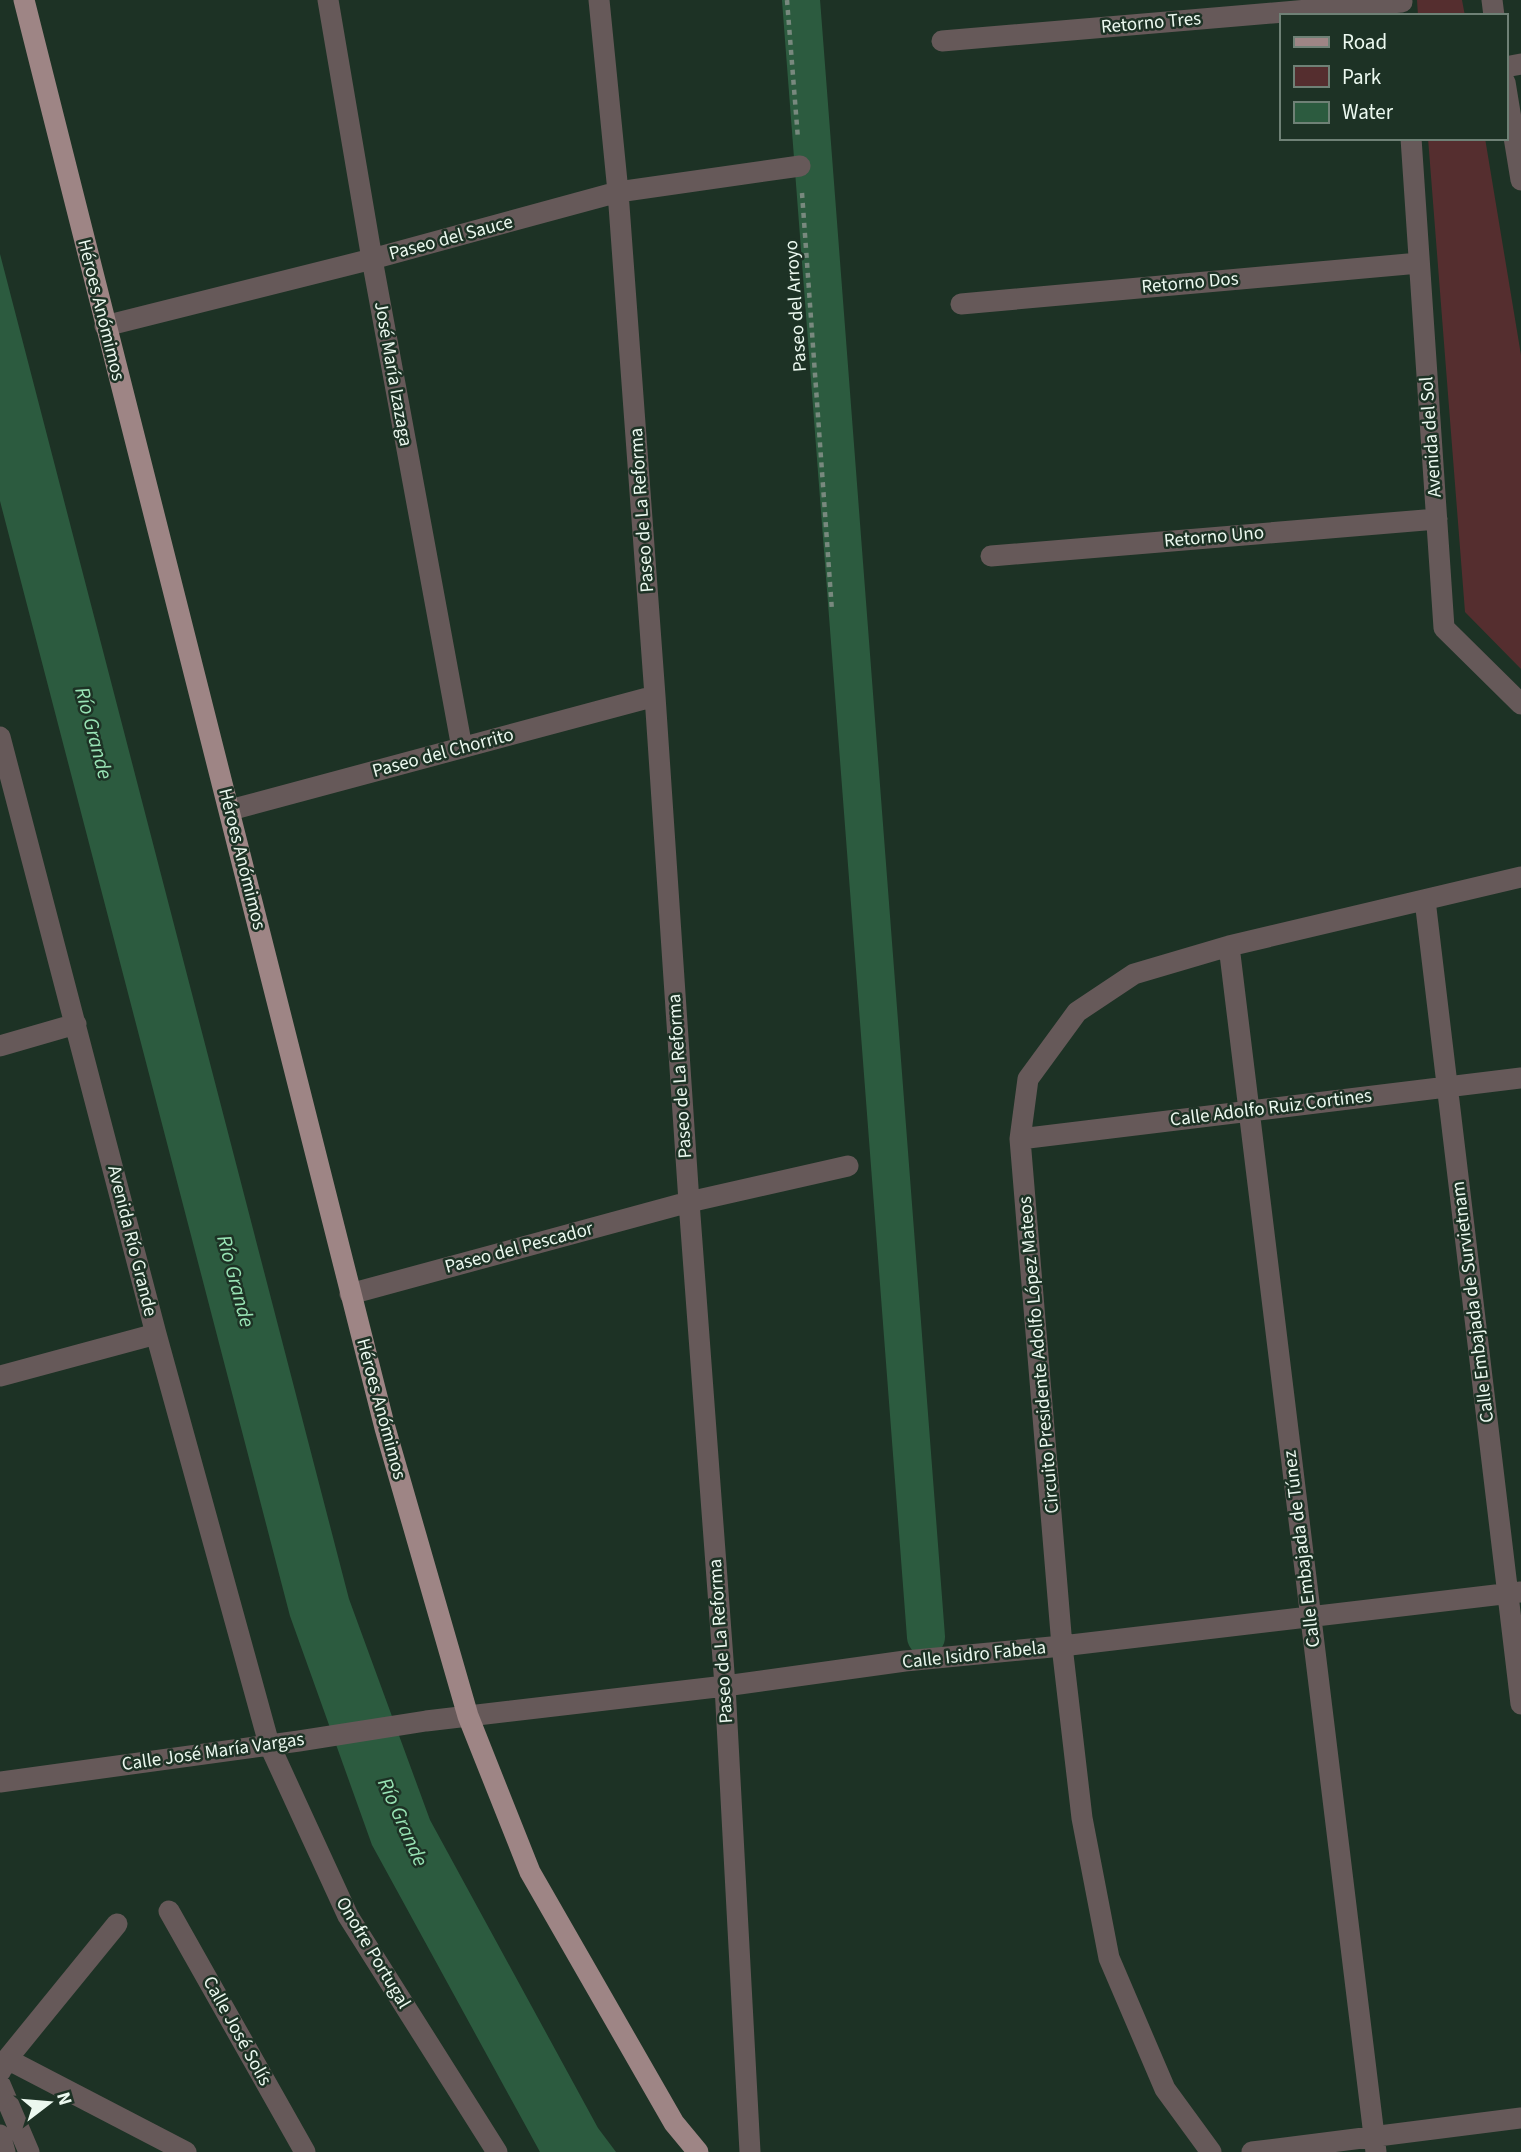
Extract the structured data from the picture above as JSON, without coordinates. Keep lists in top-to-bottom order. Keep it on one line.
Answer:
{"streets":{"main road":["Héroes Anómimos"],"street":["Retorno Tres","Paseo del Sauce","Retorno Dos","José María Izazaga","Avenida del Sol","Paseo de La Reforma","Retorno Uno","Paseo del Chorrito","Calle Adolfo Ruiz Cortines","Avenida Río Grande","Paseo del Pescador","Calle Embajada de Survietnam","Circuito Presidente Adolfo López Mateos","Calle Embajada de Túnez","Calle Isidro Fabela","Calle José María Vargas","Onofre Portugal","Calle José Solís"],"path":["Paseo del Arroyo"]},"crossings":[["Paseo del Sauce","Paseo del Arroyo"],["Paseo del Sauce","Héroes Anómimos"],["Paseo del Sauce","José María Izazaga"],["Paseo del Sauce","Paseo de La Reforma"],["Retorno Dos","Avenida del Sol"],["Héroes Anómimos","Paseo del Chorrito"],["Héroes Anómimos","Paseo del Pescador"],["Héroes Anómimos","Calle Isidro Fabela"],["José María Izazaga","Paseo del Chorrito"],["Avenida del Sol","Retorno Uno"],["Paseo de La Reforma","Paseo del Chorrito"],["Paseo de La Reforma","Paseo del Pescador"],["Paseo de La Reforma","Calle Isidro Fabela"],["Calle Adolfo Ruiz Cortines","Calle Embajada de Survietnam"],["Calle Adolfo Ruiz Cortines","Circuito Presidente Adolfo López Mateos"],["Calle Adolfo Ruiz Cortines","Calle Embajada de Túnez"],["Avenida Río Grande","Calle José María Vargas"],["Avenida Río Grande","Onofre Portugal"],["Calle Embajada de Survietnam","Circuito Presidente Adolfo López Mateos"],["Calle Embajada de Survietnam","Calle Isidro Fabela"],["Circuito Presidente Adolfo López Mateos","Calle Embajada de Túnez"],["Circuito Presidente Adolfo López Mateos","Calle Isidro Fabela"],["Calle Embajada de Túnez","Calle Isidro Fabela"],["Calle Isidro Fabela","Calle José María Vargas"],["Calle José María Vargas","Onofre Portugal"]],"water":["Río Grande"],"legend":["Road","Park","Water"],"north":"right"}
